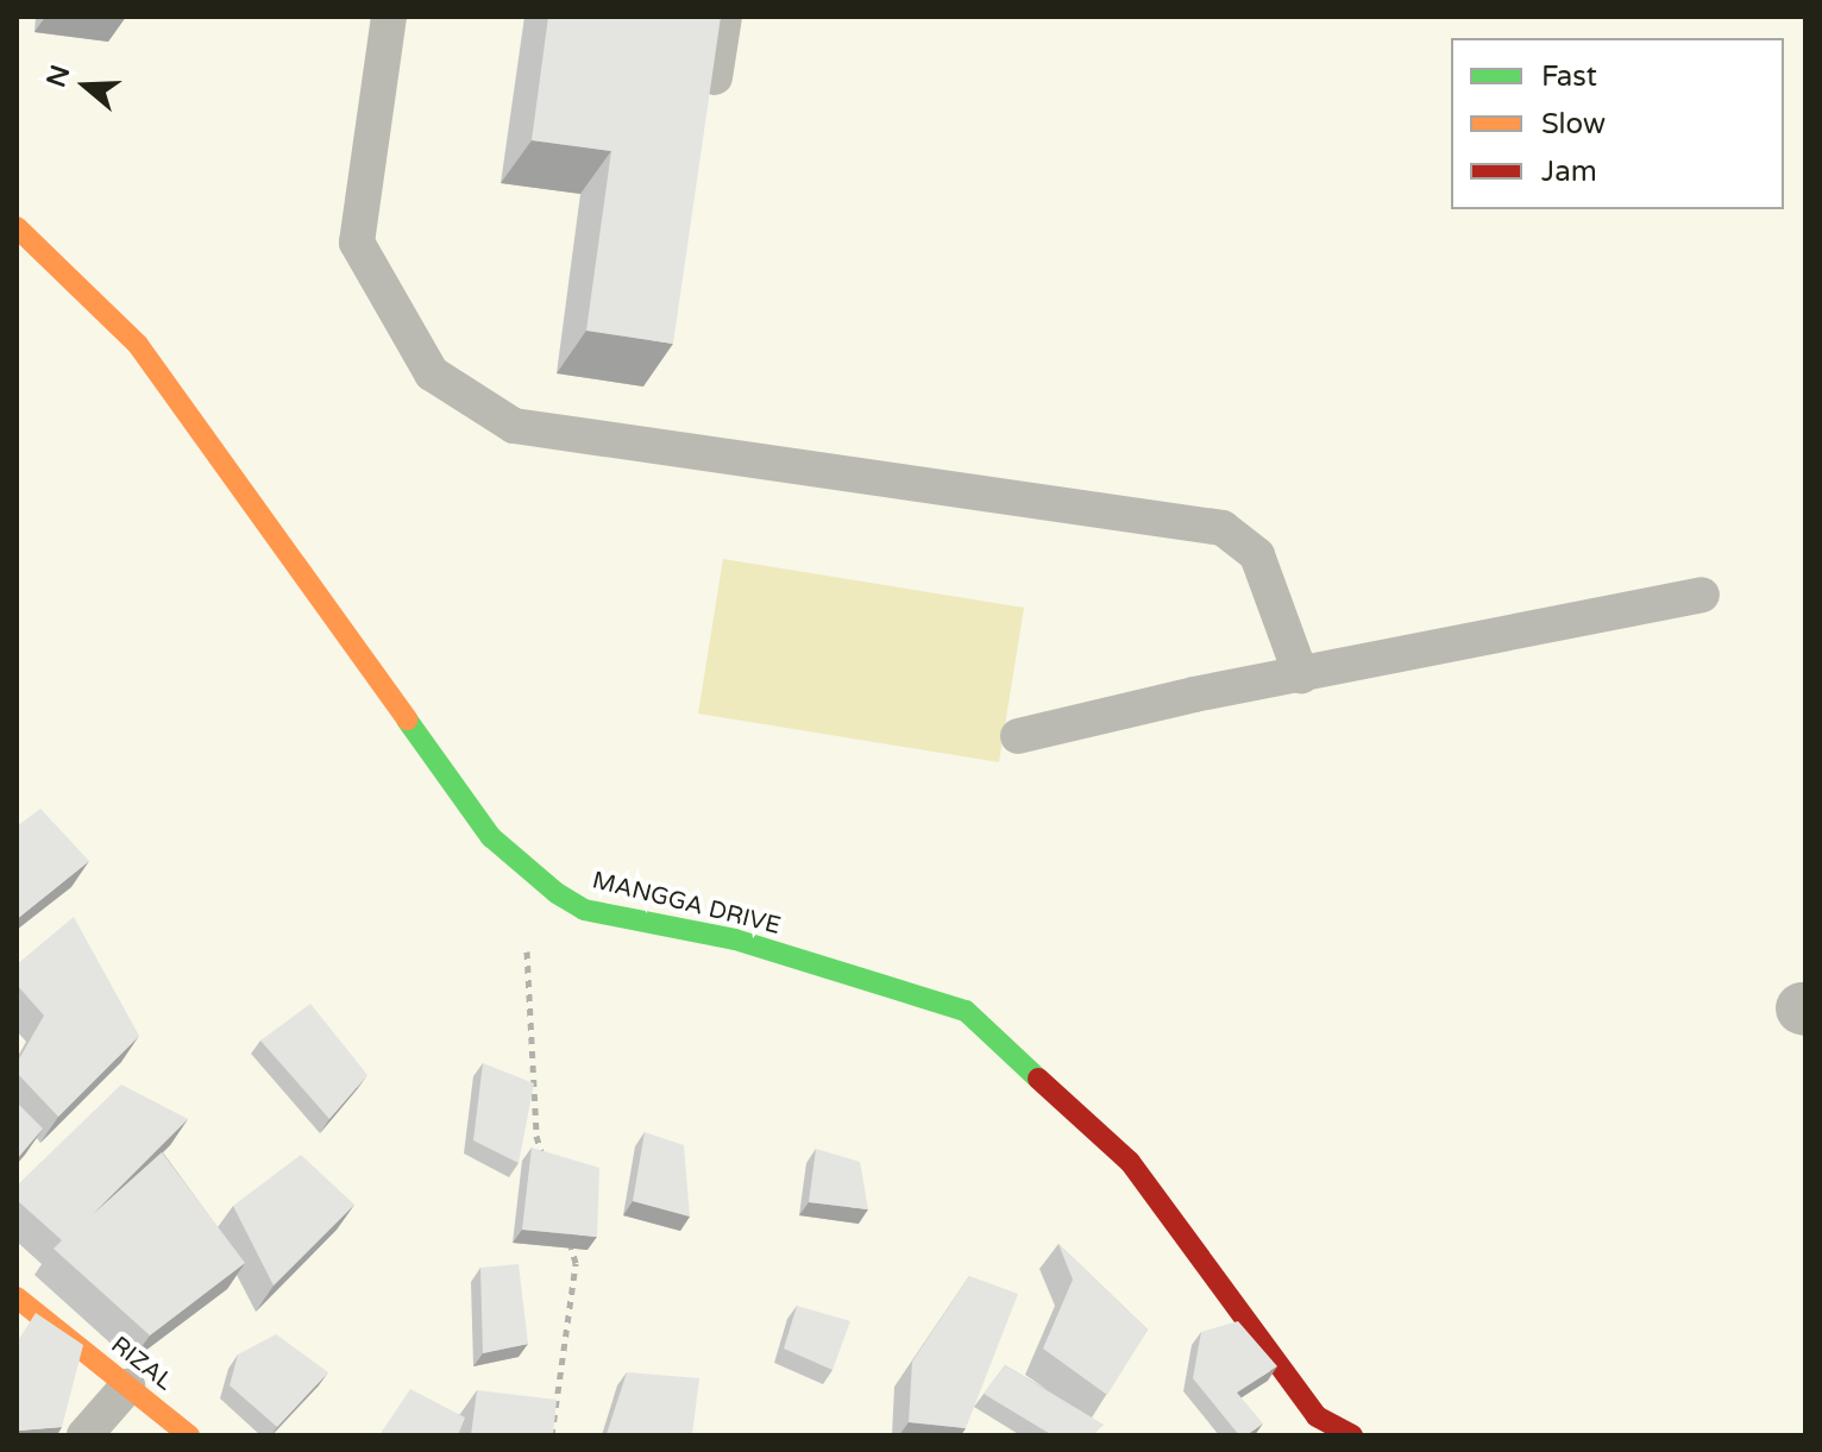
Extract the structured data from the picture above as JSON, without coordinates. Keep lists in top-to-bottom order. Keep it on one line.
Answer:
{"streets":{"street":["MANGGA DRIVE","RIZAL"]},"legend":["Fast","Slow","Jam"],"north":"left"}
